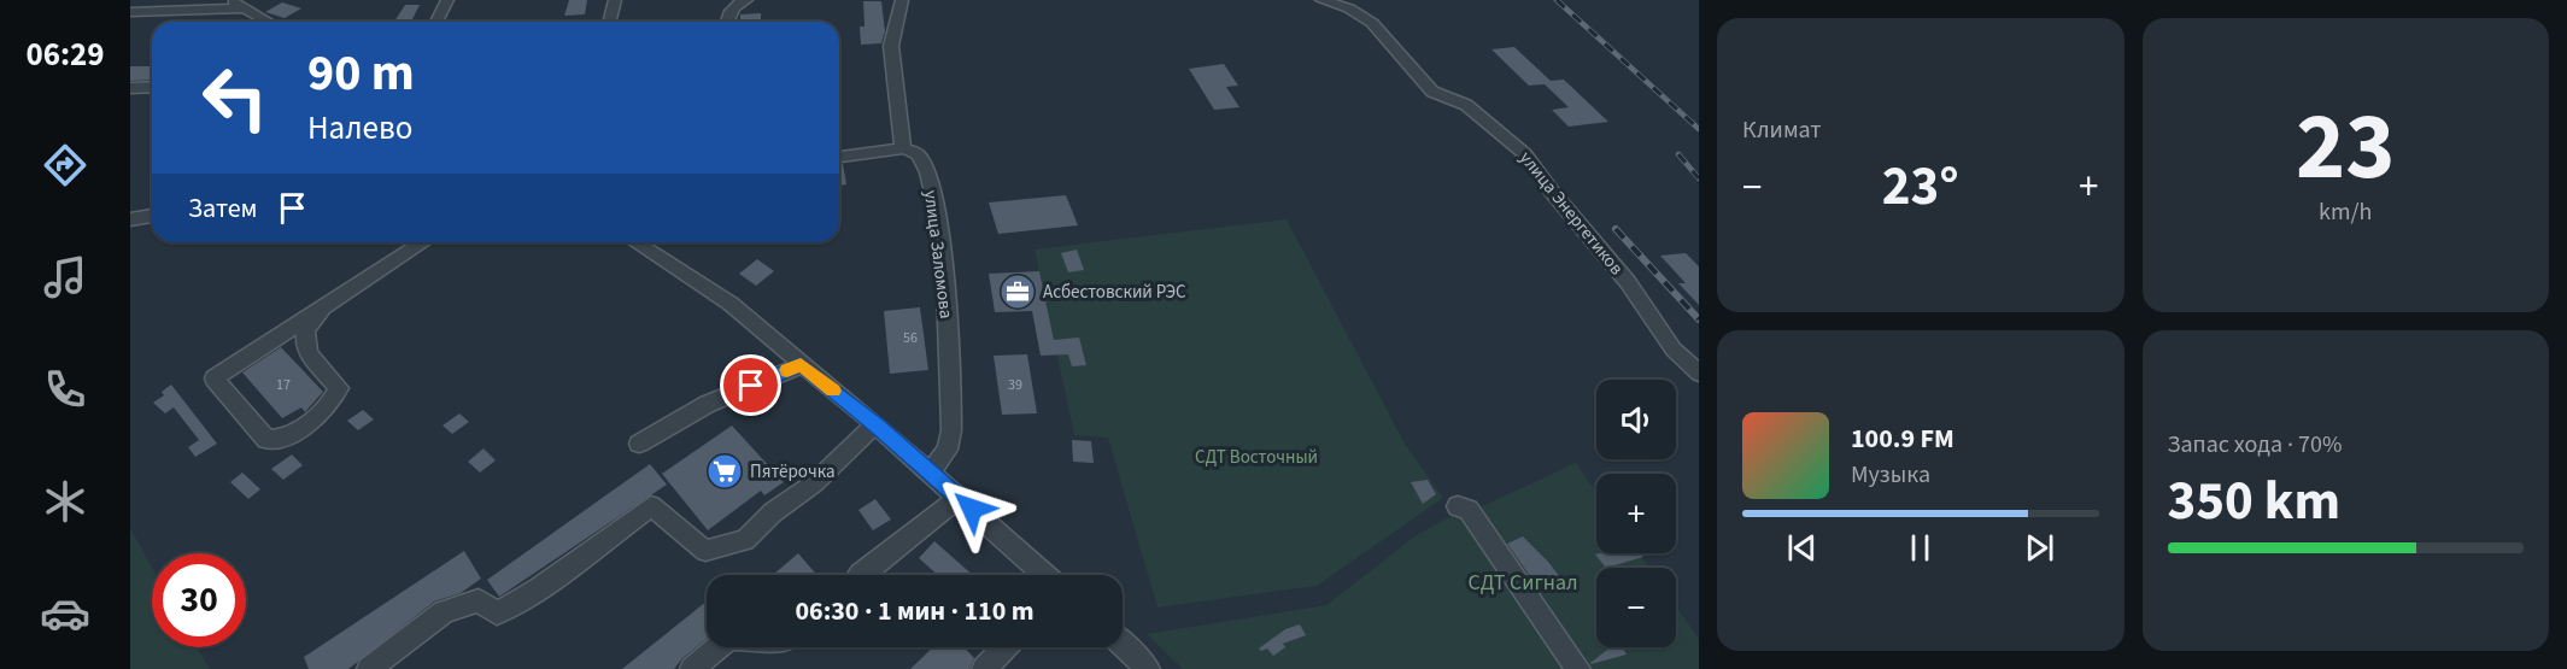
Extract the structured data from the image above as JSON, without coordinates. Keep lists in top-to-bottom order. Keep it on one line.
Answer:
{"streets":{"street":["улица Энергетиков","улица Заломова"]},"parks":["СДТ Восточный","СДТ Сигнал"],"places":{"office":["Асбестовский РЭС"],"supermarket":["Пятёрочка"]},"house_numbers":["56","17","39"],"page":{"tabs":"06:29","tile":["Климат",["23","km/h"],["Запас хода · 70%","350 km"]],"turn":["90 m","Налево"],"heat":["−","23°","+"],"then":"Затем","map_buttons":["+","−"],"song":["100.9 FM","Музыка"],"limit":"30","trip":"06:30 · 1 мин · 110 m"}}
